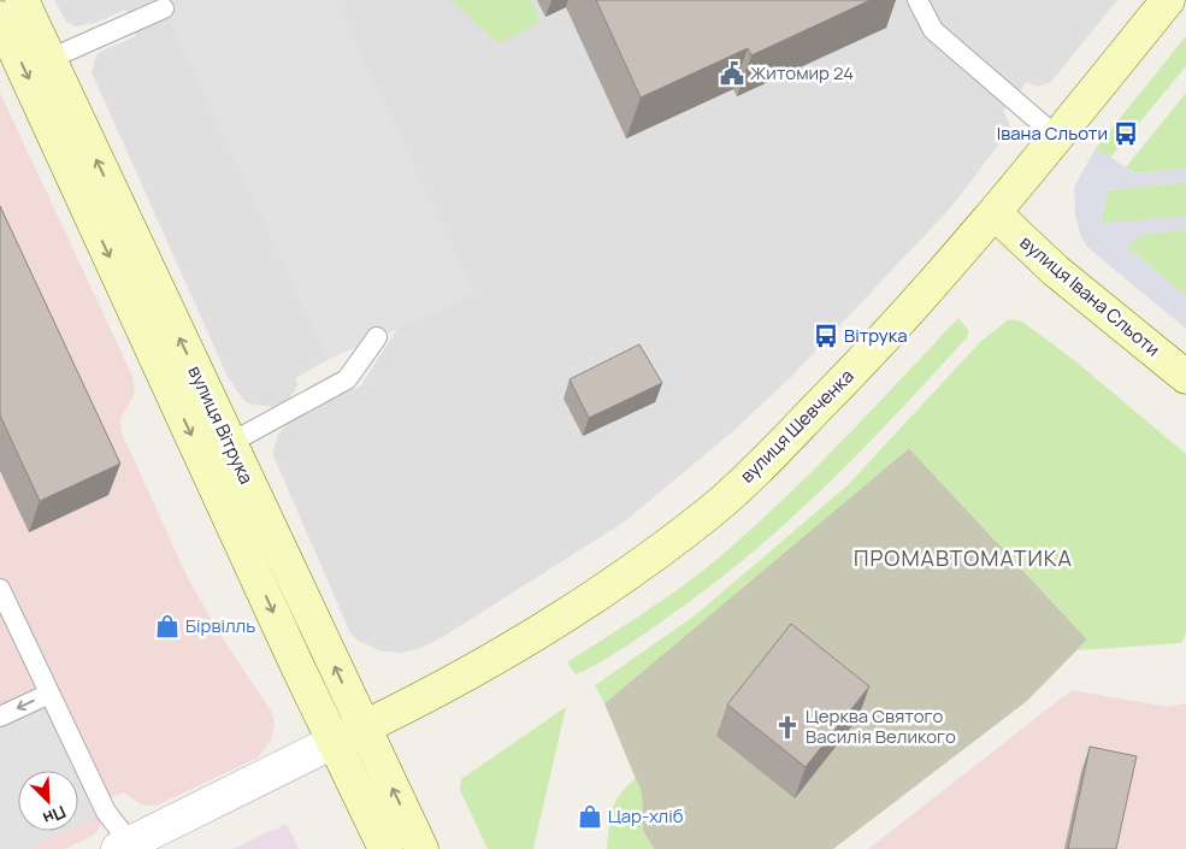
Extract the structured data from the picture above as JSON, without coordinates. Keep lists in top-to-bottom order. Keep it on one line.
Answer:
{"streets":{"main road":["вулиця Івана Сльоти","вулиця Вітрука","вулиця Шевченка"]},"crossings":[["вулиця Івана Сльоти","вулиця Шевченка"],["вулиця Вітрука","вулиця Шевченка"]],"districts":["ПРОМАВТОМАТИКА"],"places":{"public building":["Житомир 24"],"bus stop":["Івана Сльоти","Вітрука"],"shop":["Бірвілль","Цар-хліб"],"church":["Церква Святого Василія Великого"]},"north":"bottom right"}
